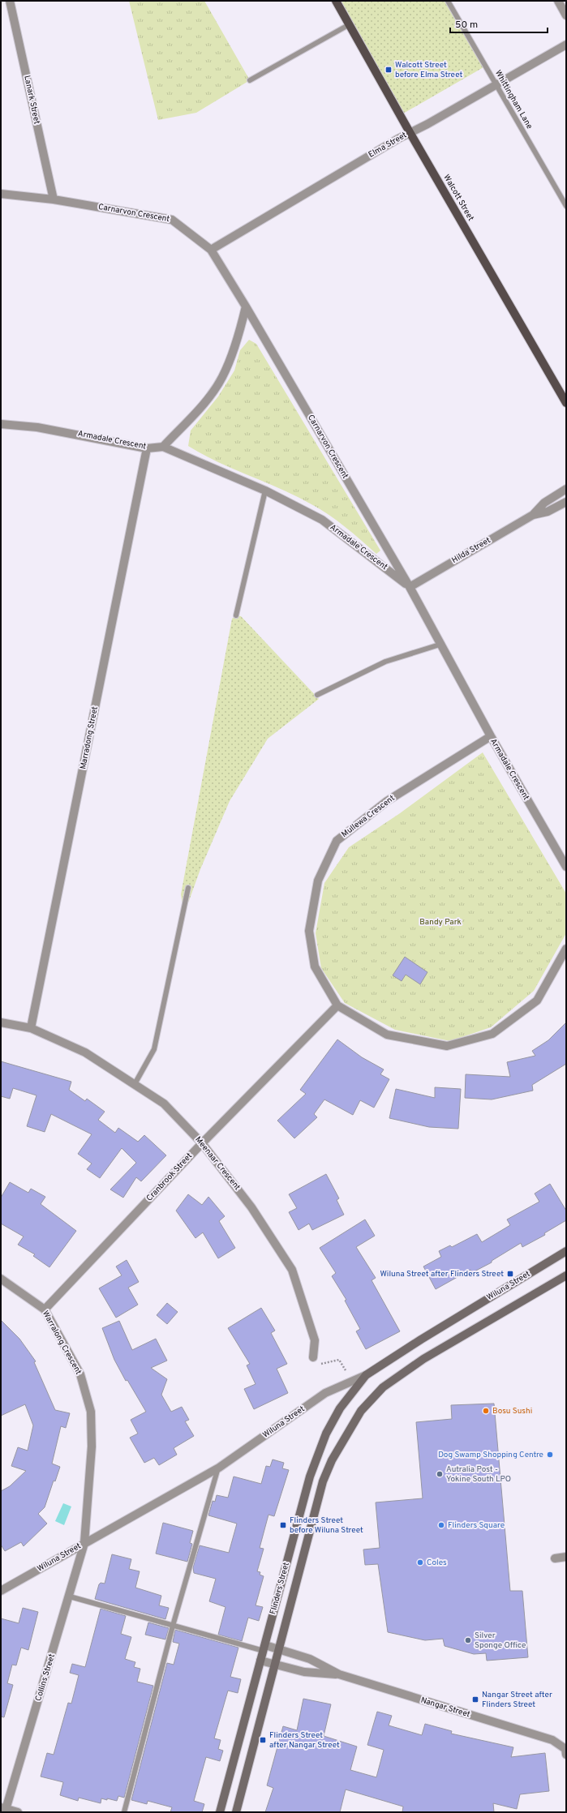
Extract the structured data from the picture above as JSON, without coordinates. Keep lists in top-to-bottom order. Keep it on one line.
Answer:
{"streets":{"main road":["Walcott Street","Wiluna Street","Flinders Street"],"street":["Lanark Street","Elma Street","Carnarvon Crescent","Armadale Crescent","Hilda Street","Marradong Street","Mullewa Crescent","Meenaar Crescent","Cranbrook Street","Warralong Crescent","Collins Street","Nangar Street"],"lane":["Whittingham Lane"]},"crossings":[["Lanark Street","Carnarvon Crescent"],["Whittingham Lane","Elma Street"],["Elma Street","Walcott Street"],["Elma Street","Carnarvon Crescent"],["Carnarvon Crescent","Armadale Crescent"],["Carnarvon Crescent","Hilda Street"],["Armadale Crescent","Hilda Street"],["Armadale Crescent","Marradong Street"],["Armadale Crescent","Mullewa Crescent"],["Marradong Street","Meenaar Crescent"],["Mullewa Crescent","Cranbrook Street"],["Meenaar Crescent","Cranbrook Street"],["Cranbrook Street","Warralong Crescent"],["Wiluna Street","Warralong Crescent"],["Wiluna Street","Flinders Street"],["Wiluna Street","Collins Street"],["Warralong Crescent","Collins Street"],["Flinders Street","Nangar Street"]],"parks":["Bandy Park"],"places":{"transit":["Walcott Street before Elma Street","Wiluna Street after Flinders Street","Flinders Street before Wiluna Street","Nangar Street after Flinders Street","Flinders Street after Nangar Street"],"other":["Bosu Sushi","Dog Swamp Shopping Centre","Autralia Post - Yokine South LPO","Flinders Square","Coles","Silver Sponge Office"]},"scale_bar":"50 m"}
